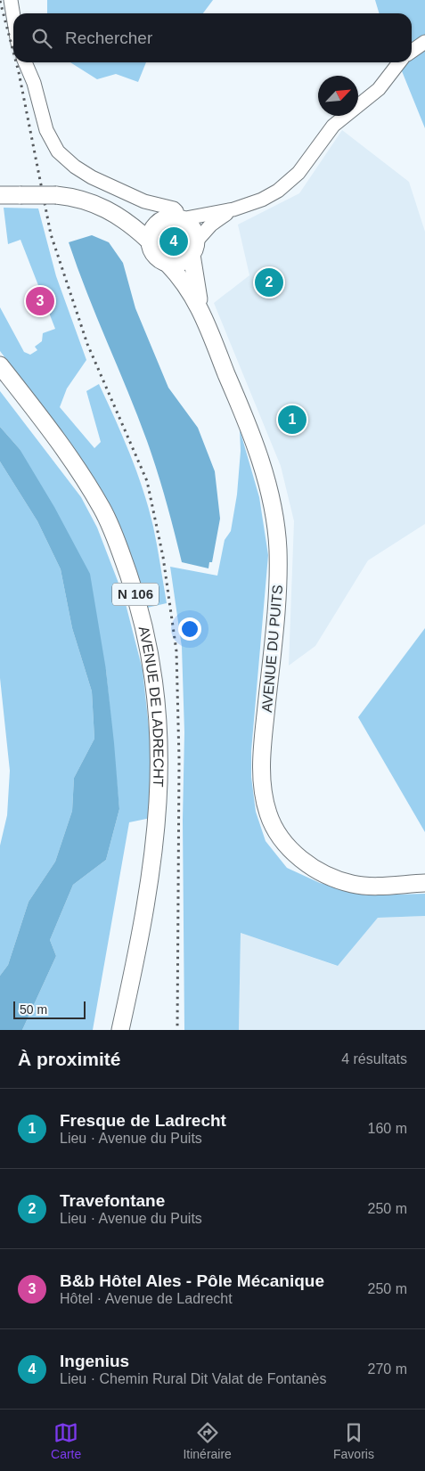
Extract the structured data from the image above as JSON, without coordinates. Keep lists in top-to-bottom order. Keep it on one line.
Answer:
{"streets":{"main road":["N 106","AVENUE DU PUITS","AVENUE DE LADRECHT"]},"scale_bar":"50 m","north":"top right","page":{"search":"Rechercher","pins":["4","2","3","1"],"scale":"50 m","heading":["À proximité","4 résultats"],"list":[{"mark":"1","name":"Fresque de Ladrecht","note":"Lieu · Avenue du Puits","value":"160 m"},{"mark":"2","name":"Travefontane","note":"Lieu · Avenue du Puits","value":"250 m"},{"mark":"3","name":"B&b Hôtel Ales - Pôle Mécanique","note":"Hôtel · Avenue de Ladrecht","value":"250 m"},{"mark":"4","name":"Ingenius","note":"Lieu · Chemin Rural Dit Valat de Fontanès","value":"270 m"}],"nav":["Carte","Itinéraire","Favoris"]}}
